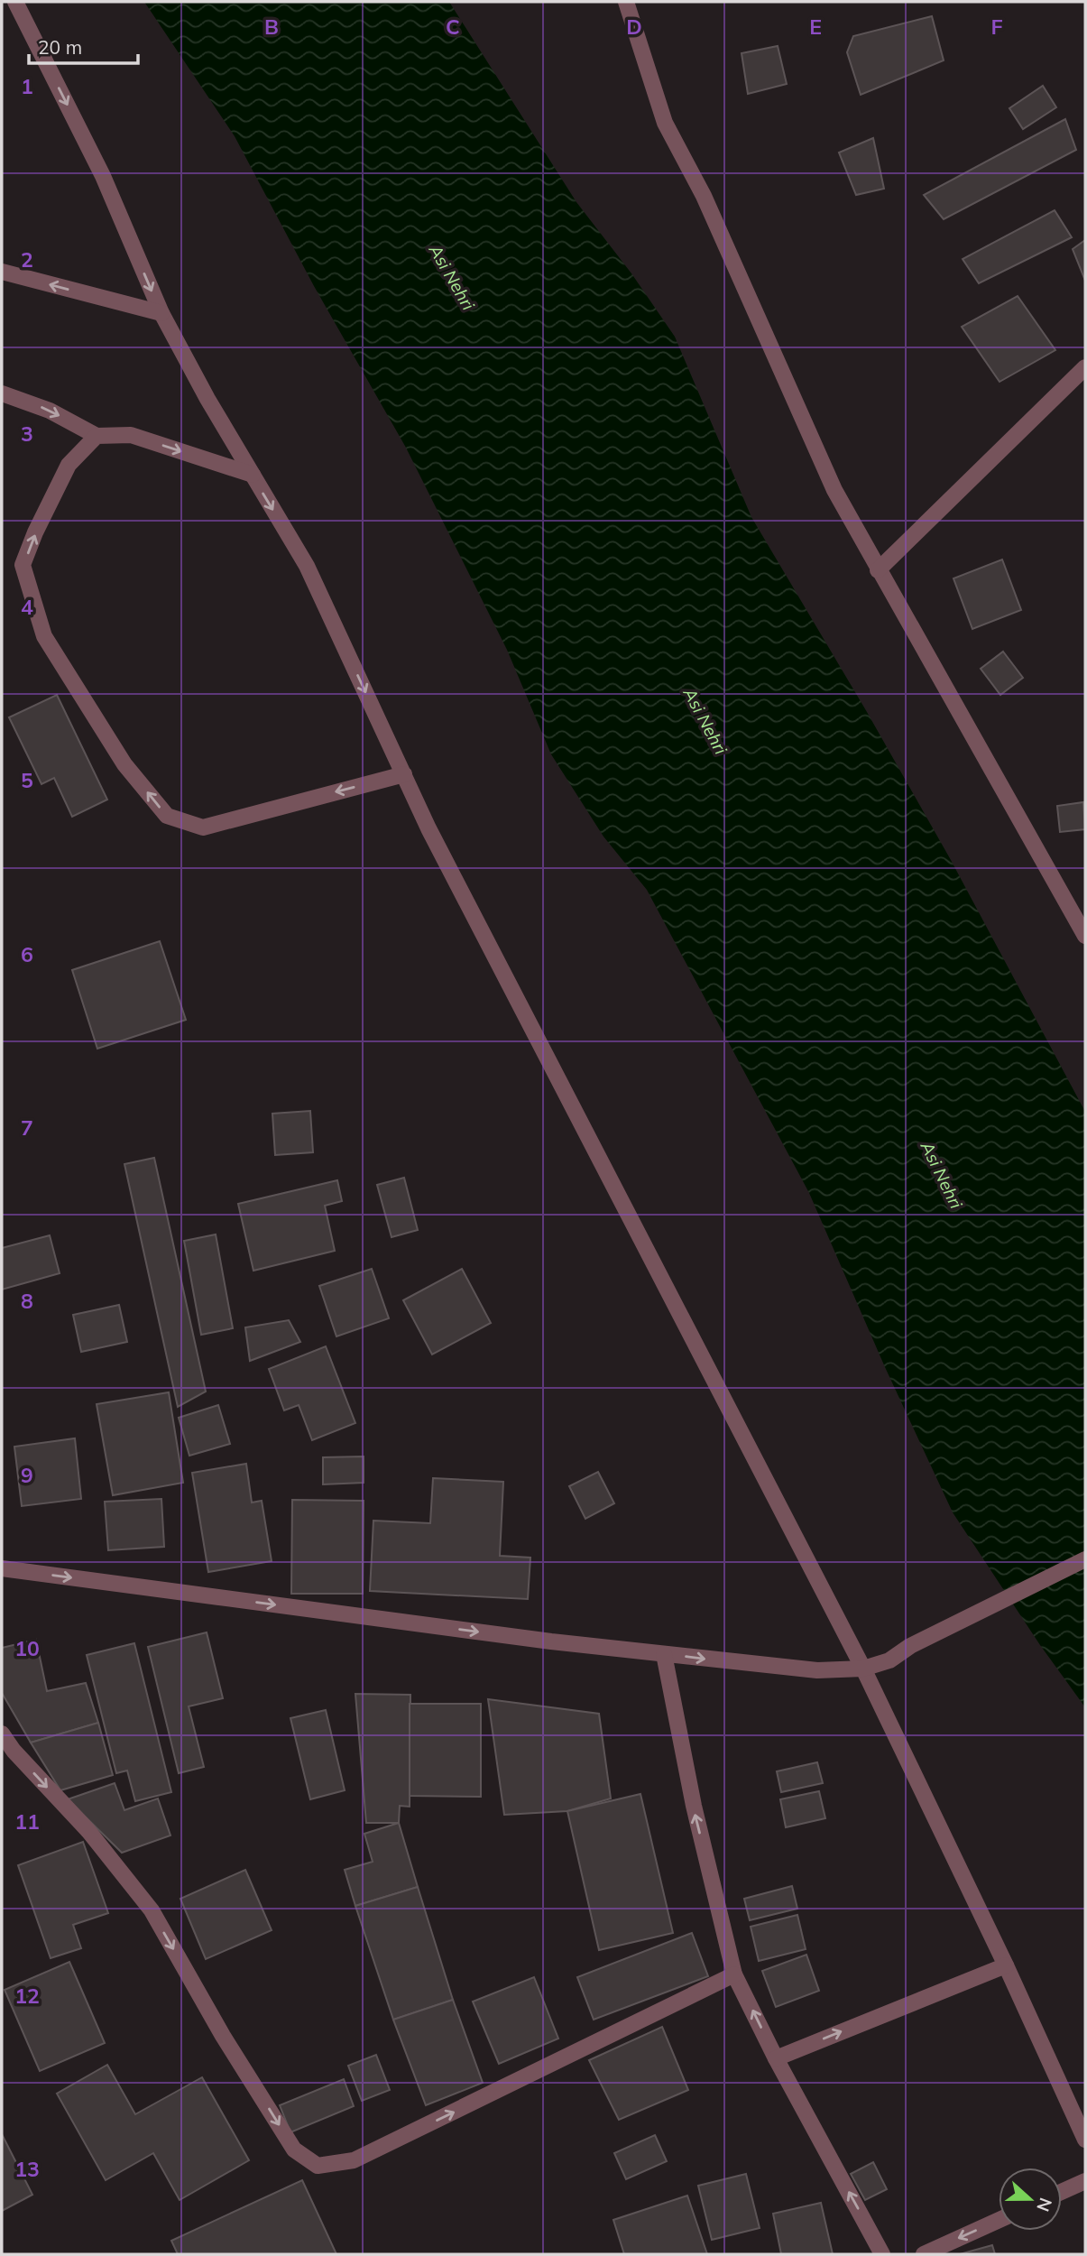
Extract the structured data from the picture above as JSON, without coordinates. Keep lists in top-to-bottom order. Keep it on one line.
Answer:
{"water":["Asi Nehri"],"scale_bar":"20 m","north":"right","grid":{"columns":["B","C","D","E","F"],"rows":["1","2","3","4","5","6","7","8","9","10","11","12","13"]}}
